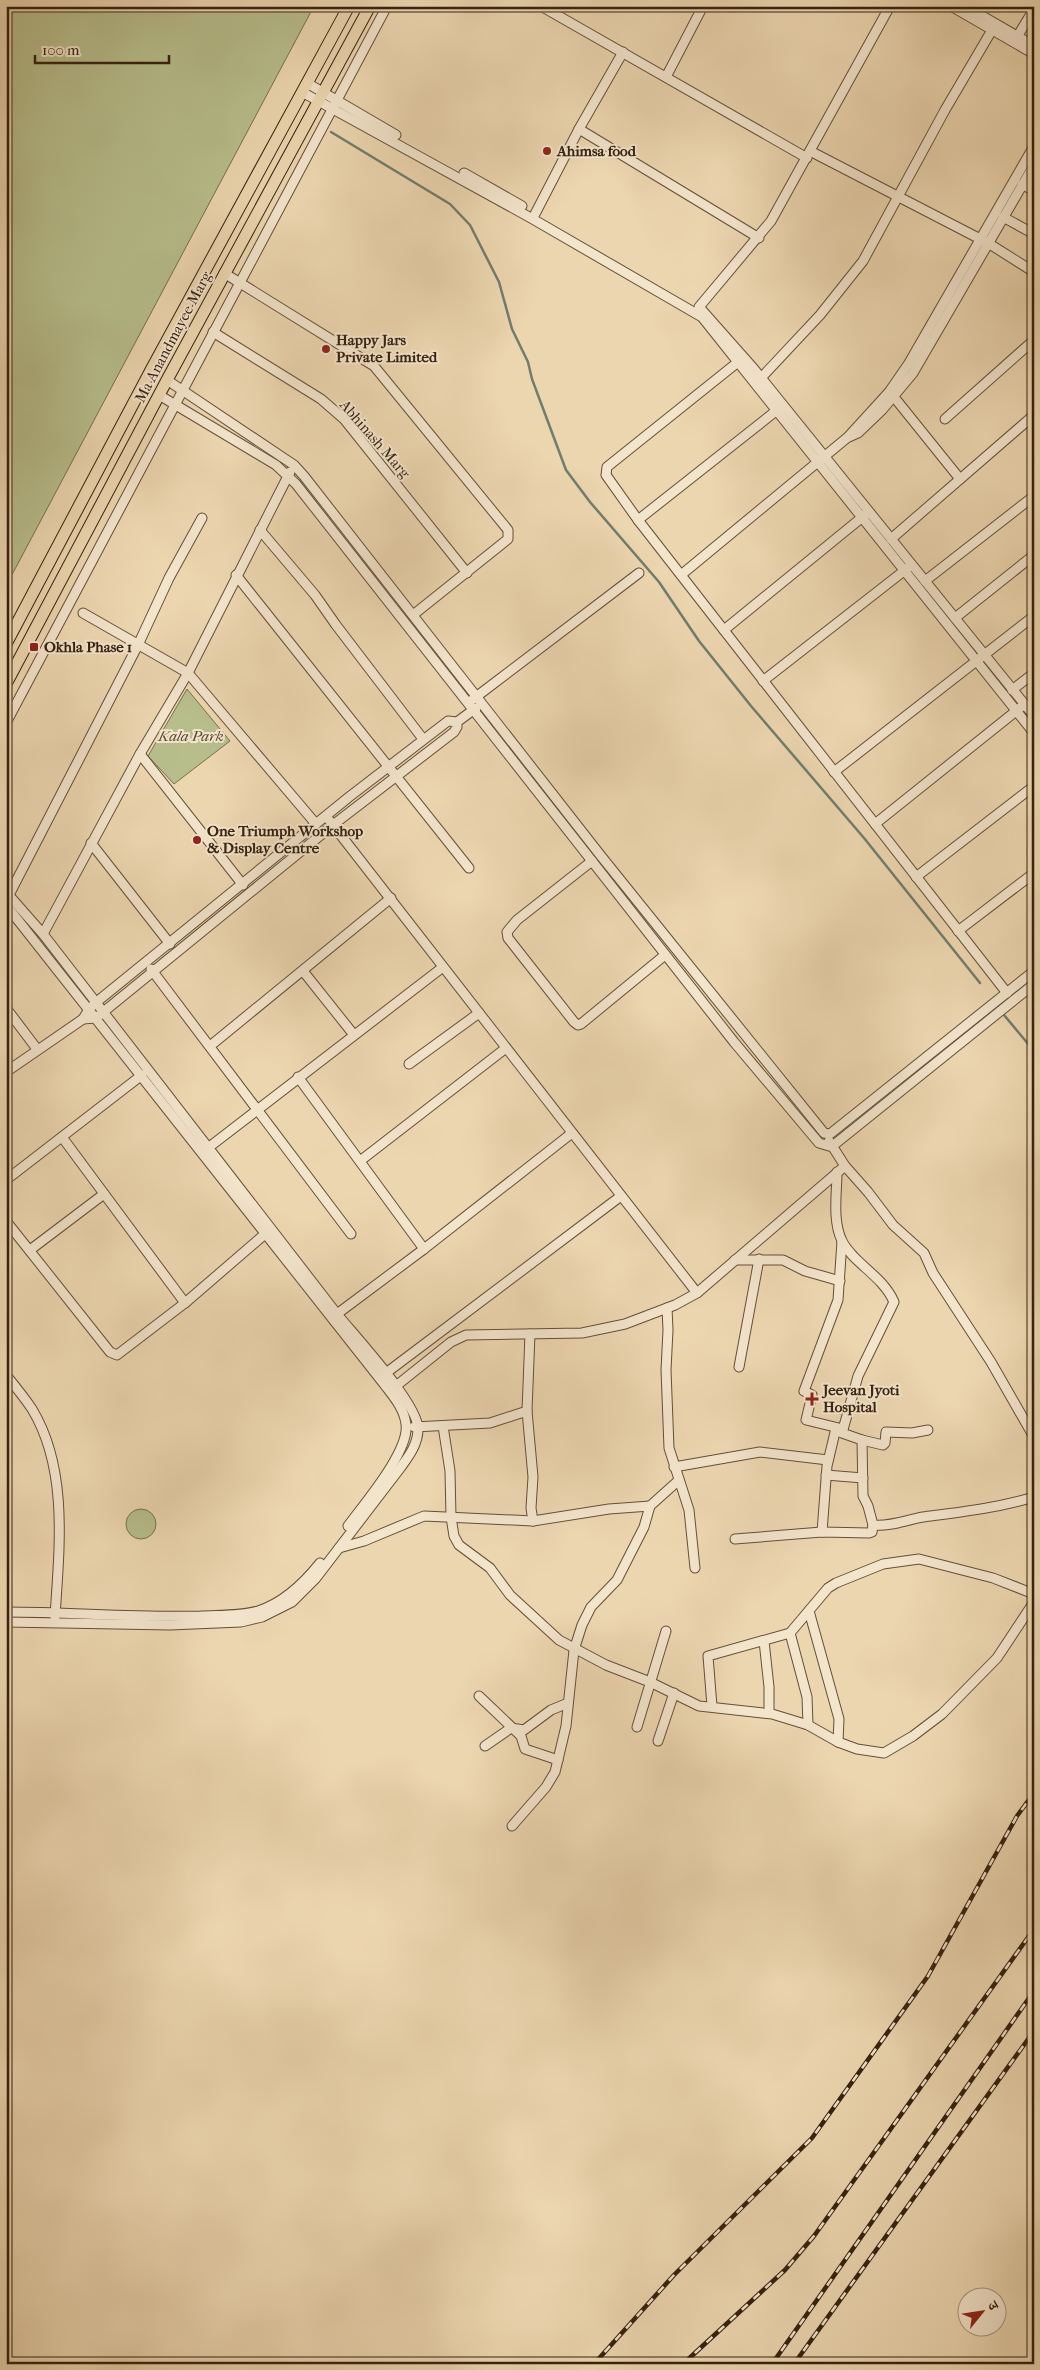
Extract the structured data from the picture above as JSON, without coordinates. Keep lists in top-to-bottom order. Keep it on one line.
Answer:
{"streets":{"main road":["Ma Anandmayee Marg"],"street":["Abhinash Marg"]},"parks":["Kala Park"],"places":{"other":["Ahimsa food","Happy Jars Private Limited","One Triumph Workshop & Display Centre"],"transit":["Okhla Phase 1"],"health":["Jeevan Jyoti Hospital"]},"scale_bar":"100 m","north":"top right"}
